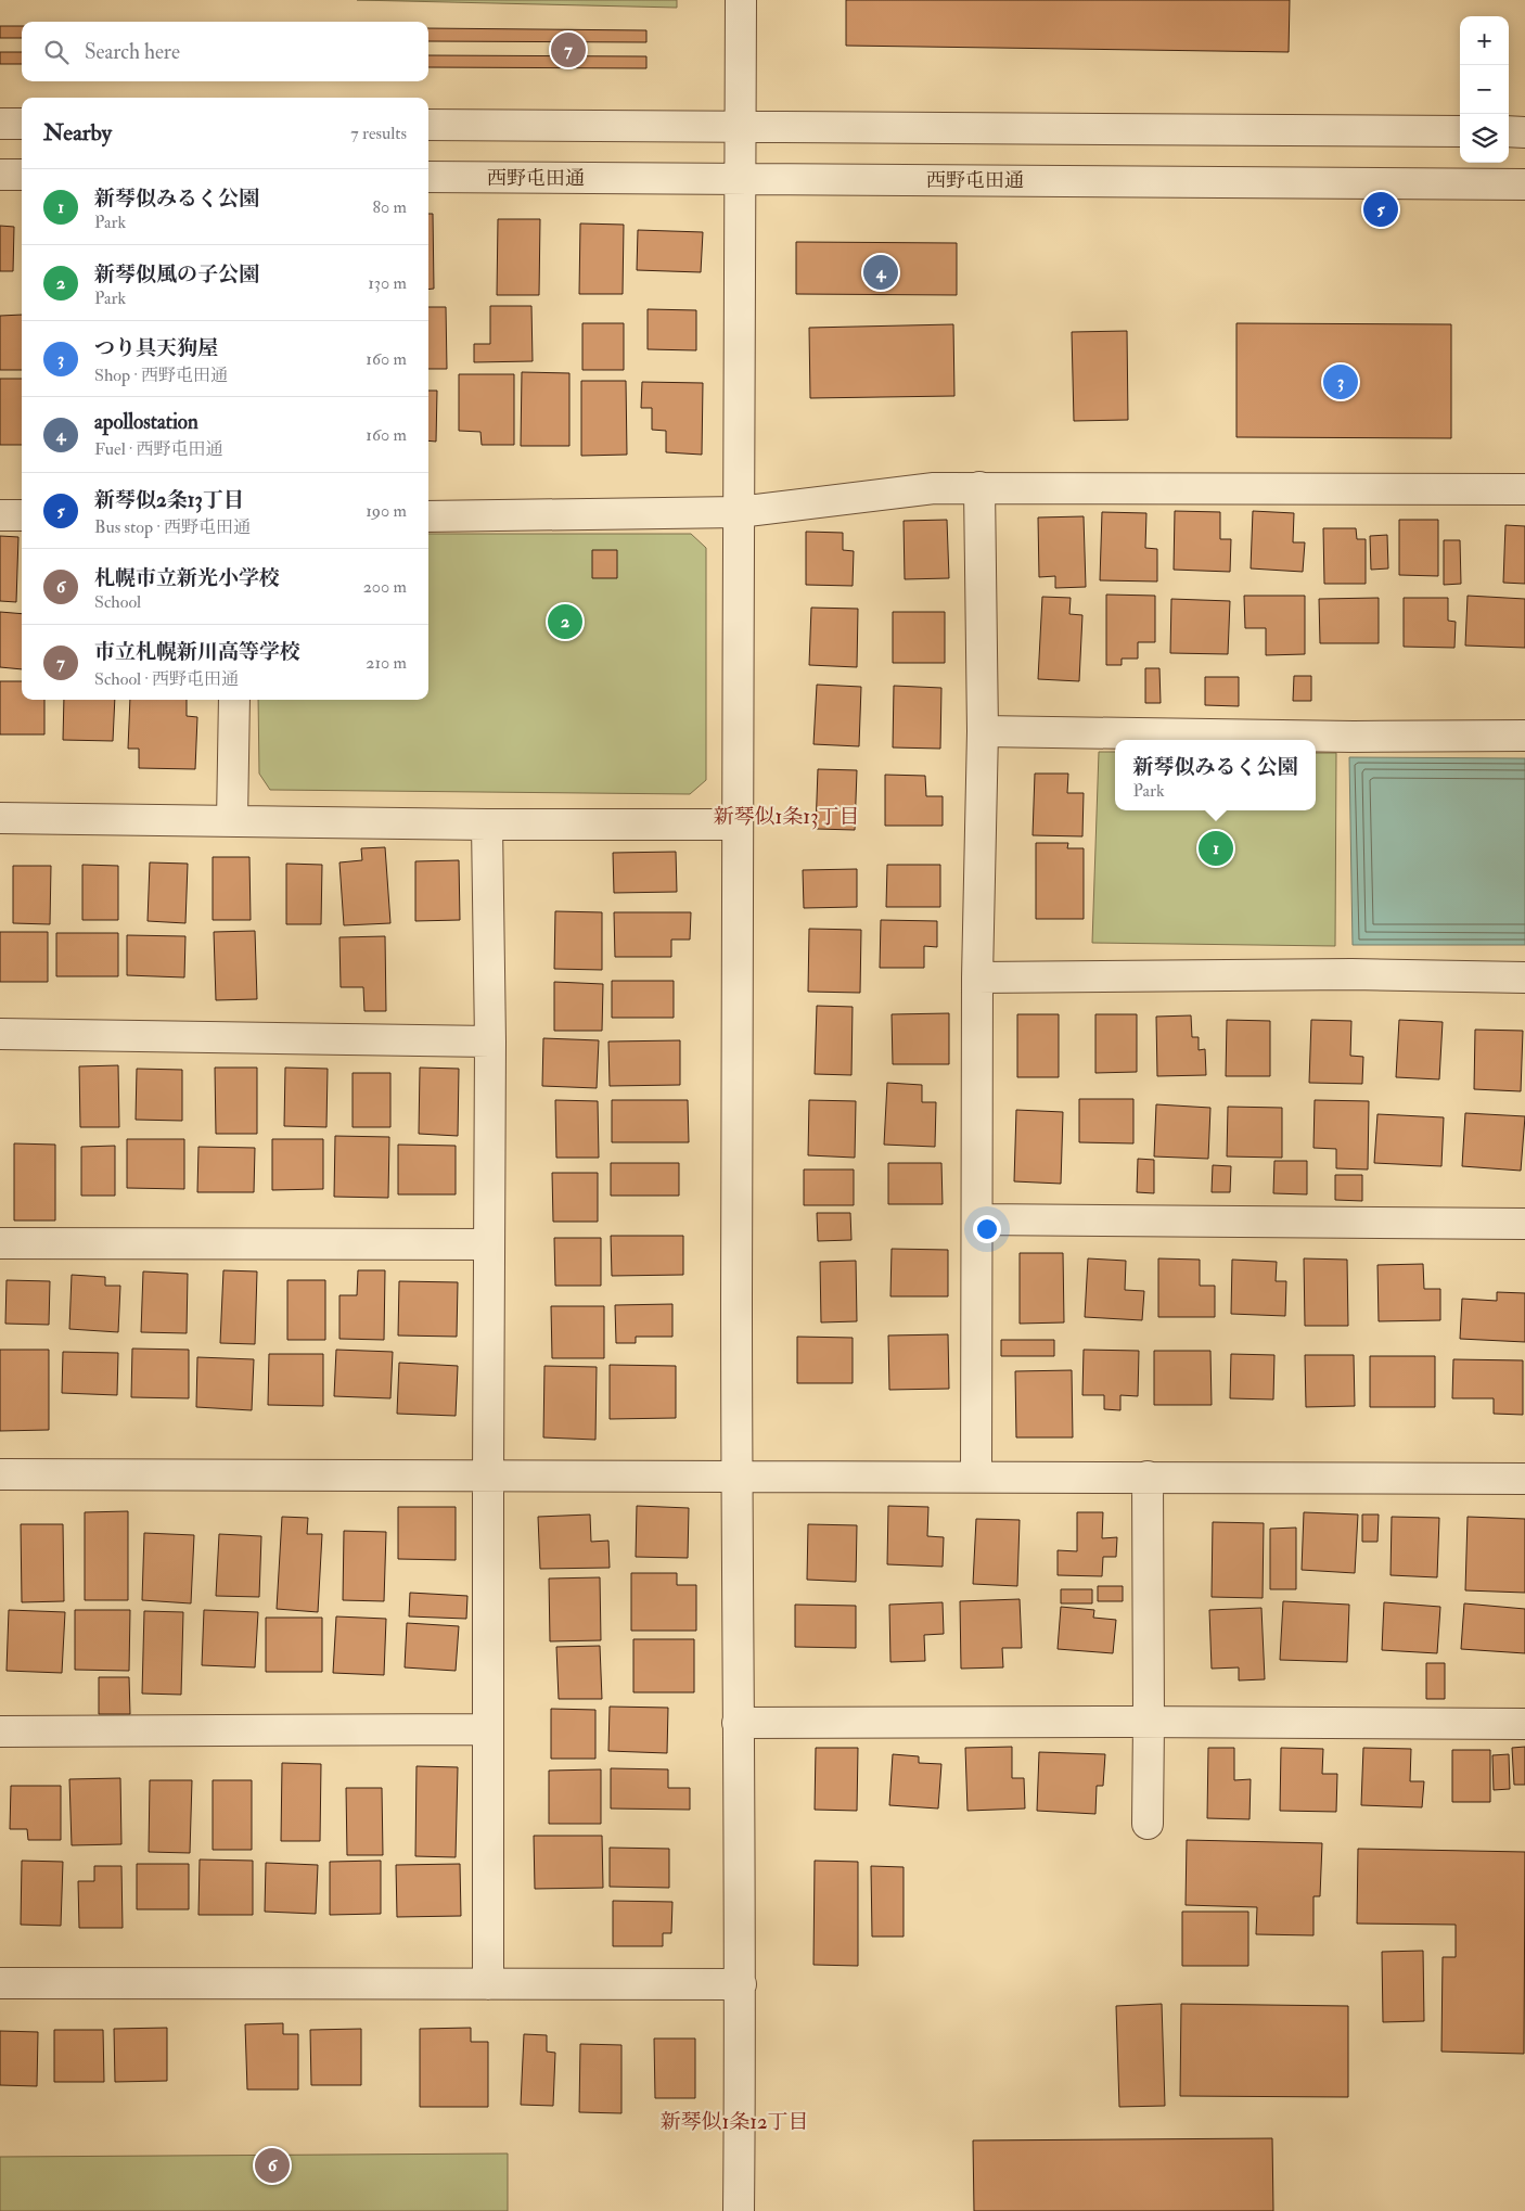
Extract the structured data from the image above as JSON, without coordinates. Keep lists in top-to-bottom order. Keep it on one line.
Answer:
{"streets":{"street":["西野屯田通"]},"districts":["新琴似1条13丁目","新琴似1条12丁目"],"page":{"map_buttons":["+","−"],"search":"Search here","pins":["7","5","4","3","2","1","6"],"heading":["Nearby","7 results"],"list":[{"mark":"1","name":"新琴似みるく公園","note":"Park","value":"80 m"},{"mark":"2","name":"新琴似風の子公園","note":"Park","value":"130 m"},{"mark":"3","name":"つり具天狗屋","note":"Shop · 西野屯田通","value":"160 m"},{"mark":"4","name":"apollostation","note":"Fuel · 西野屯田通","value":"160 m"},{"mark":"5","name":"新琴似2条13丁目","note":"Bus stop · 西野屯田通","value":"190 m"},{"mark":"6","name":"札幌市立新光小学校","note":"School","value":"200 m"},{"mark":"7","name":"市立札幌新川高等学校","note":"School · 西野屯田通","value":"210 m"}],"popup":["新琴似みるく公園","Park"]}}
